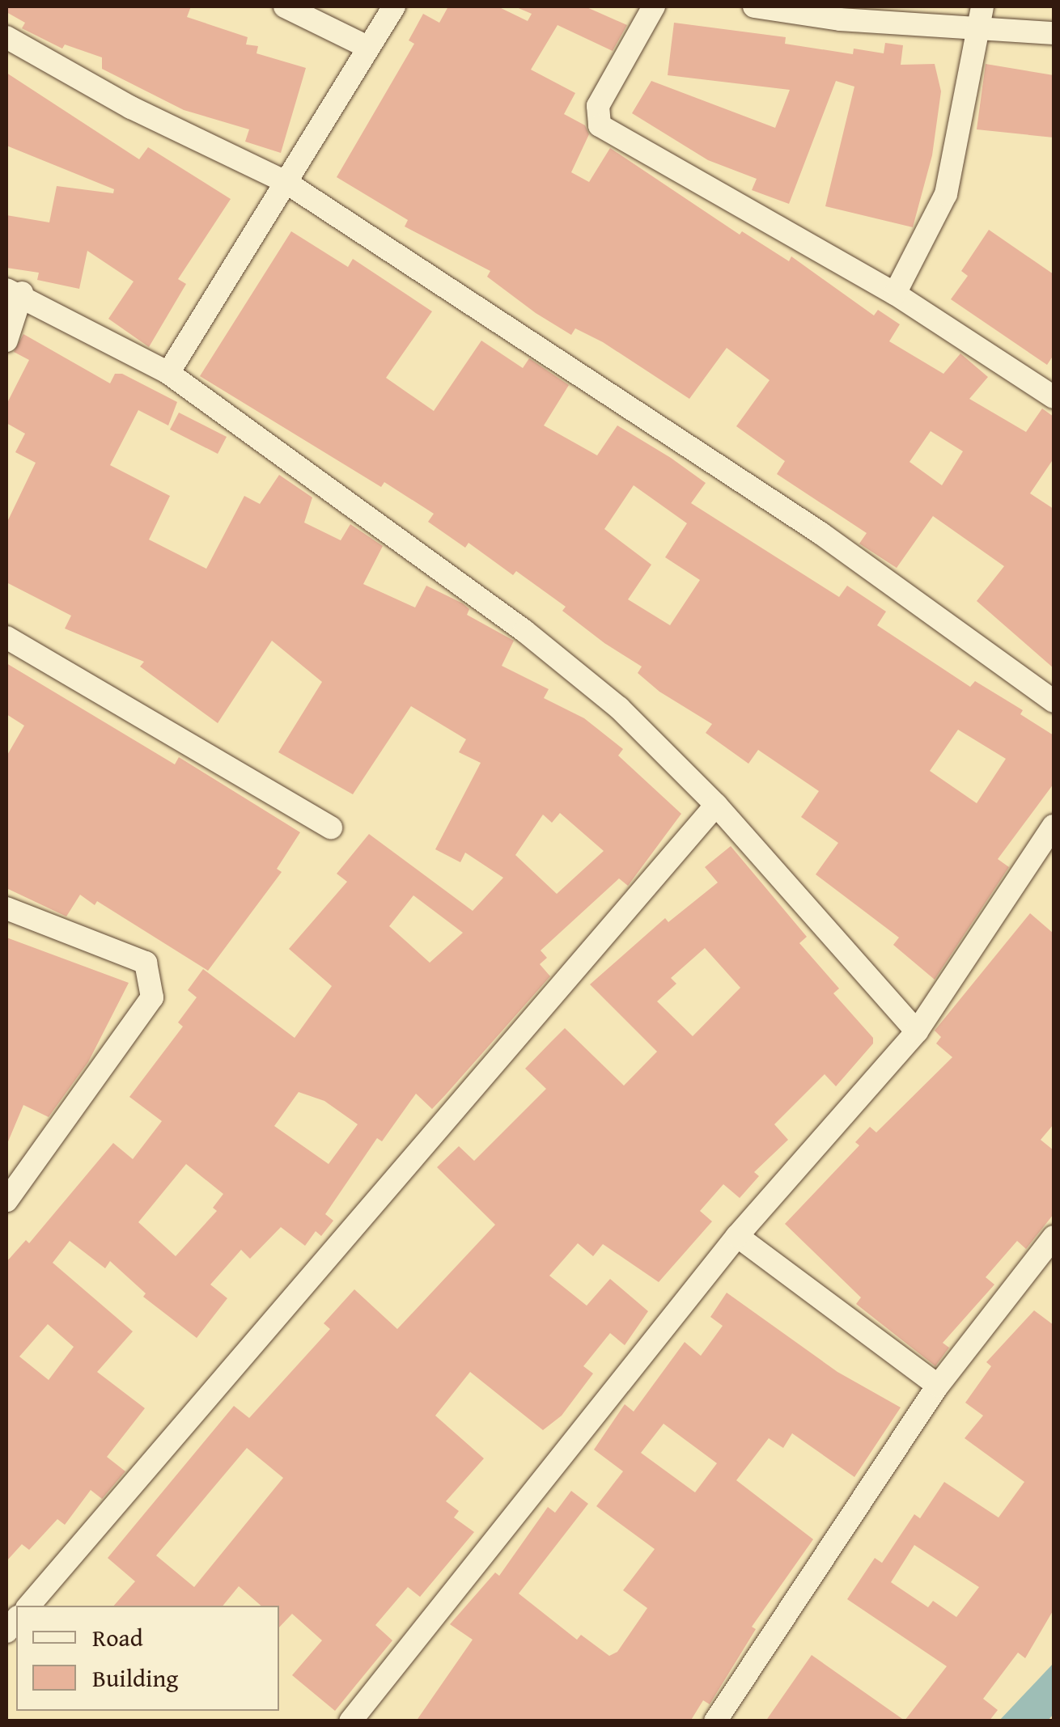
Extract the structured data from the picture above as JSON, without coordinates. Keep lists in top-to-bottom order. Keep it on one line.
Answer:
{"legend":["Road","Building"]}
